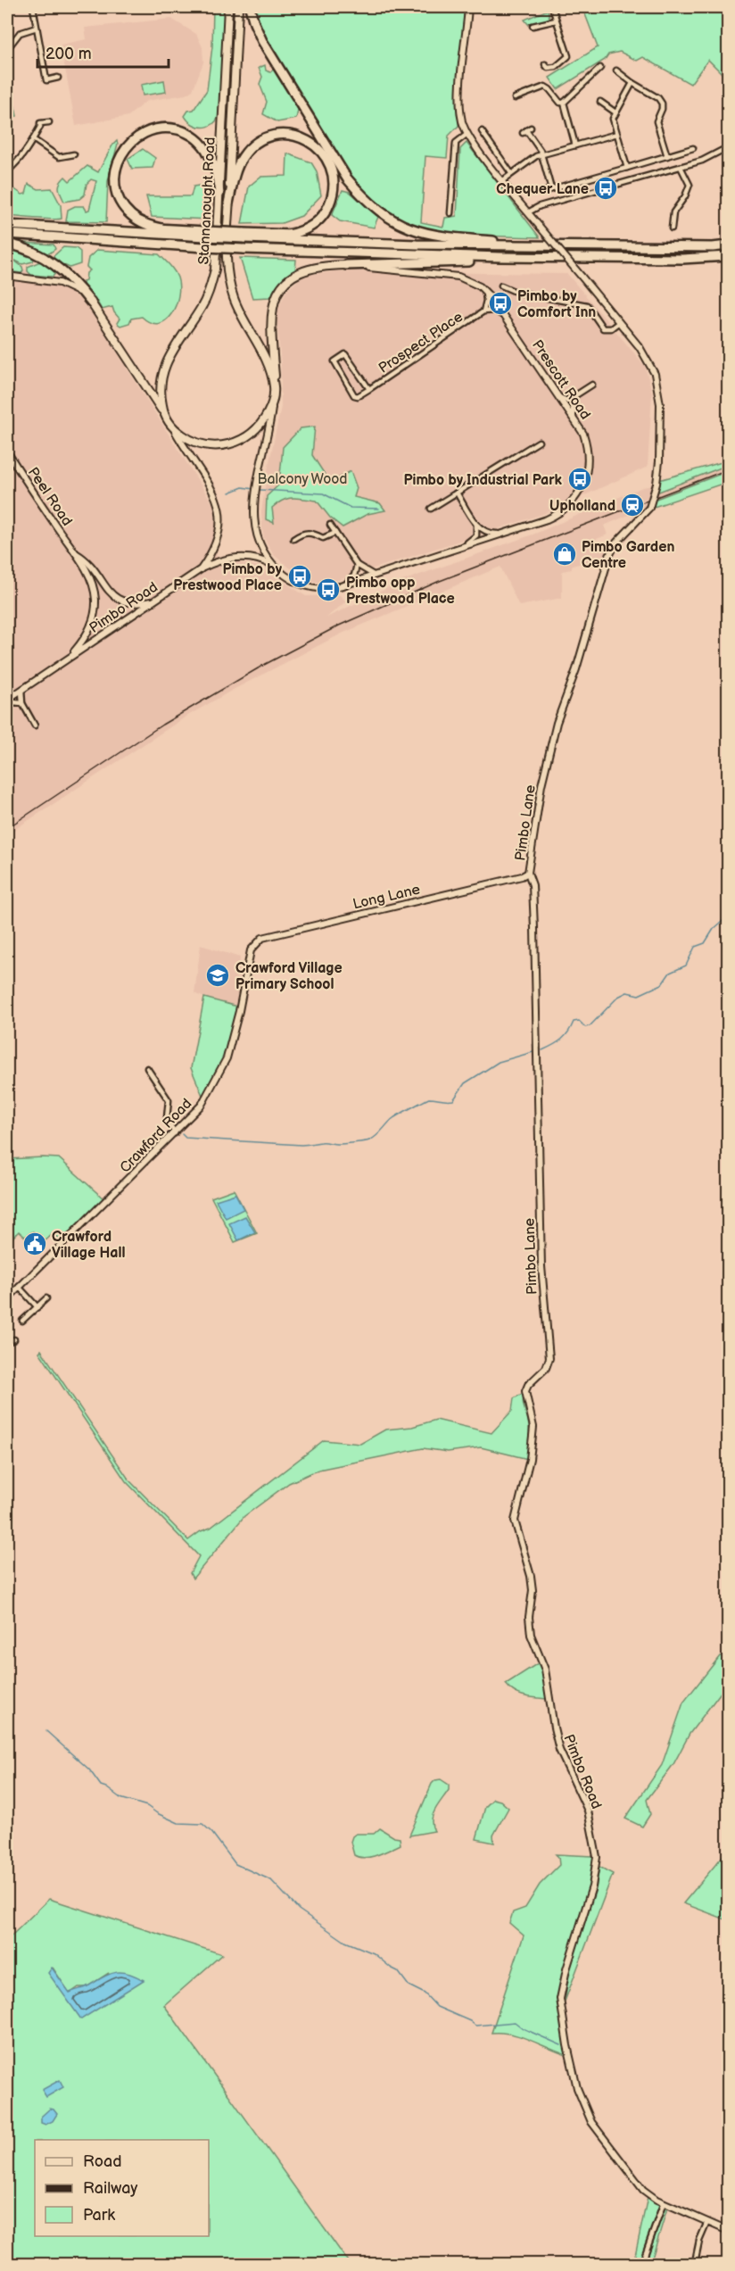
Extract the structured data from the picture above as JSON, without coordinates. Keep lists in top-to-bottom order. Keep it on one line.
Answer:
{"streets":{"main road":["Stannanought Road","Prescott Road"],"street":["Prospect Place","Peel Road","Pimbo Road","Pimbo Lane","Long Lane","Crawford Road"]},"crossings":[["Stannanought Road","Prescott Road"],["Stannanought Road","Pimbo Road"],["Prospect Place","Prescott Road"],["Peel Road","Pimbo Road"],["Pimbo Road","Pimbo Lane"],["Pimbo Lane","Long Lane"],["Long Lane","Crawford Road"]],"parks":["Balcony Wood"],"places":{"bus stop":["Chequer Lane","Pimbo by Comfort Inn","Pimbo by Industrial Park","Pimbo by Prestwood Place","Pimbo opp Prestwood Place"],"station":["Upholland"],"shop":["Pimbo Garden Centre"],"school or university":["Crawford Village Primary School"],"public building":["Crawford Village Hall"]},"legend":["Road","Railway","Park"],"scale_bar":"200 m"}
